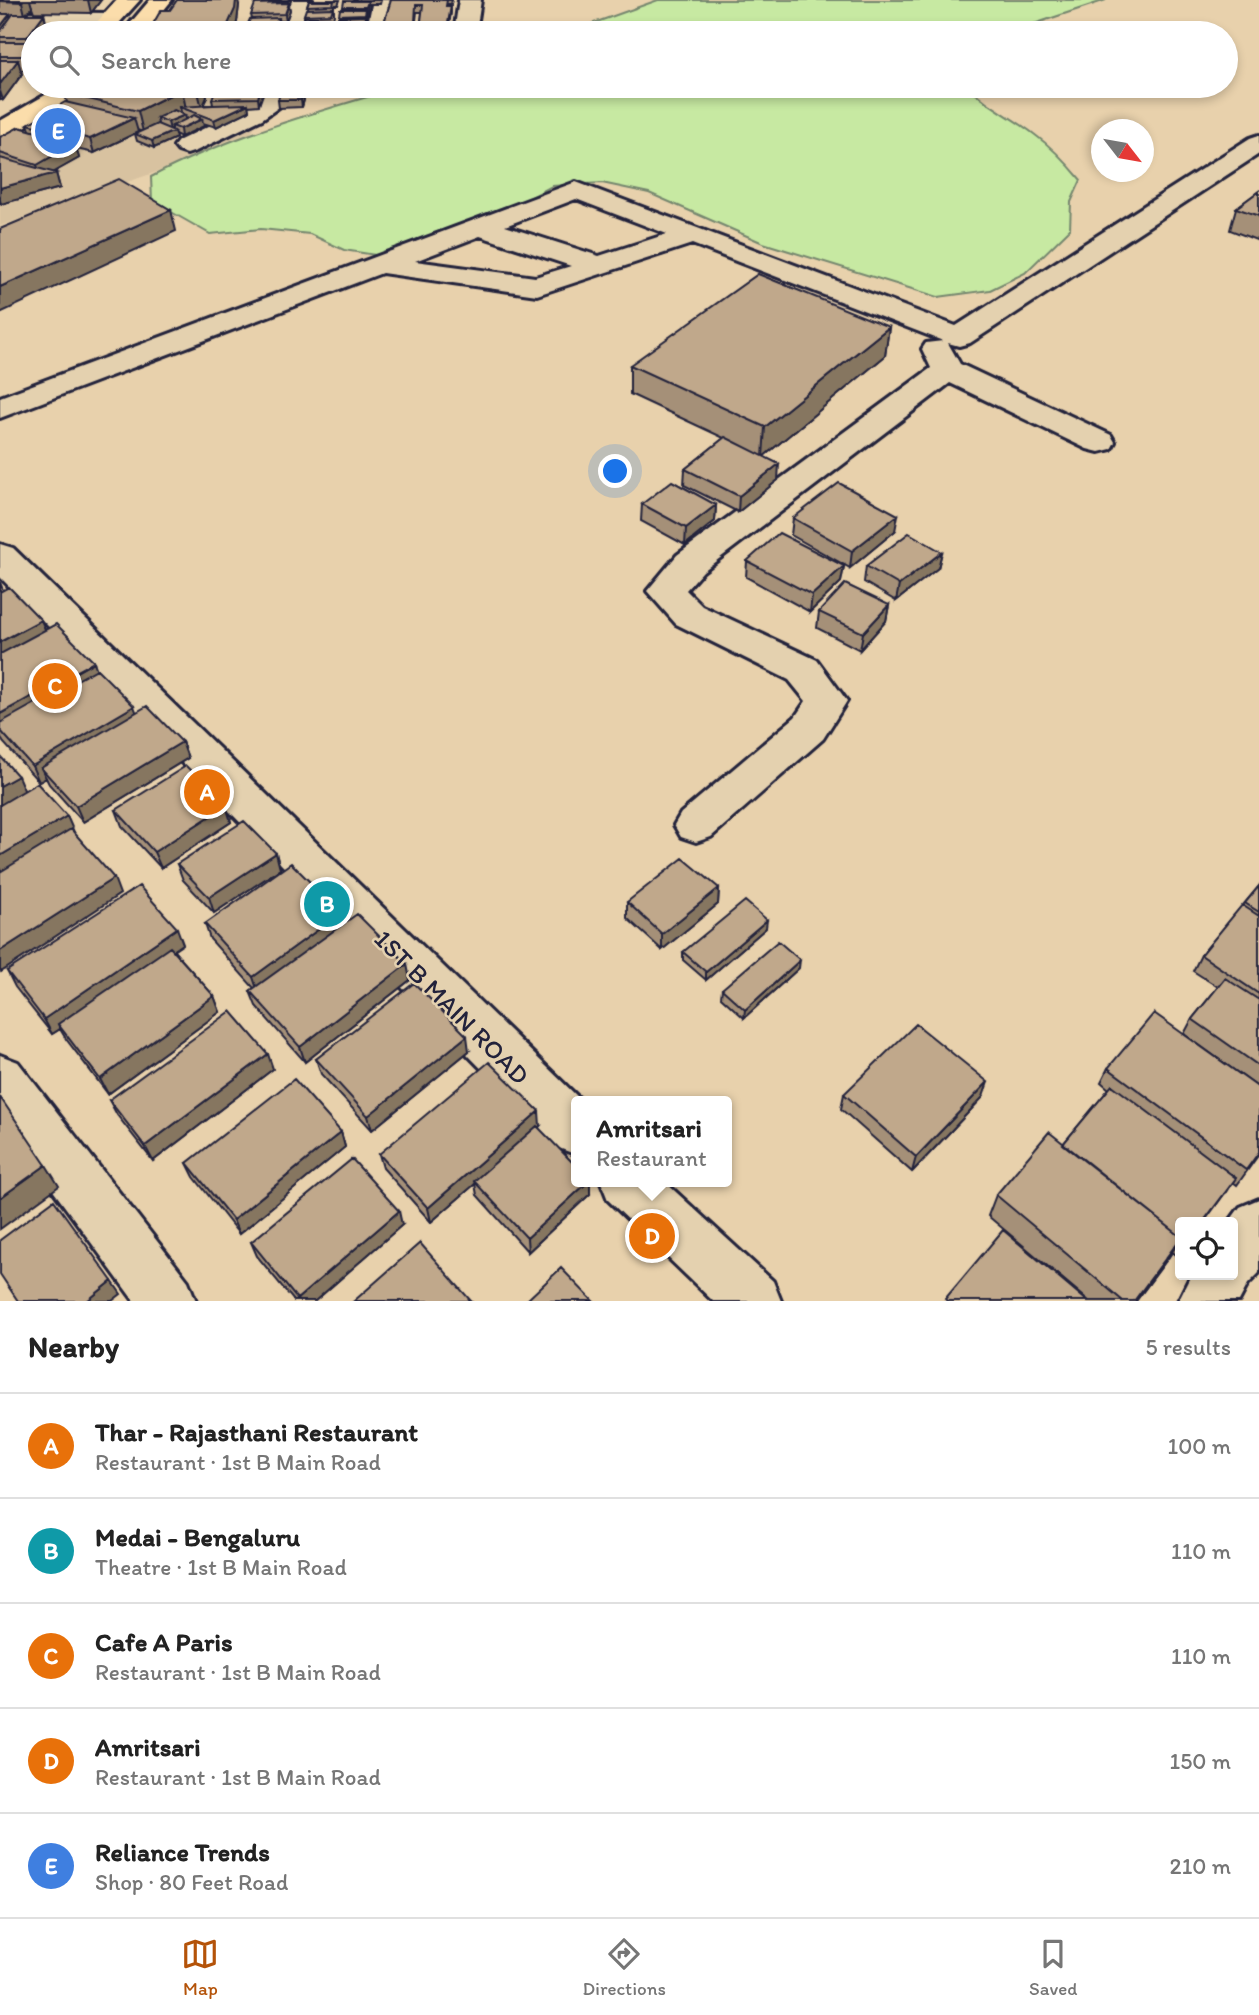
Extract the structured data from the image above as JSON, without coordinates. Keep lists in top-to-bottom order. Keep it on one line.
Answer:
{"streets":{"street":["1ST B MAIN ROAD"]},"north":"bottom right","page":{"search":"Search here","pins":["E","C","A","B","D"],"popup":["Amritsari","Restaurant"],"heading":["Nearby","5 results"],"list":[{"mark":"A","name":"Thar - Rajasthani Restaurant","note":"Restaurant · 1st B Main Road","value":"100 m"},{"mark":"B","name":"Medai - Bengaluru","note":"Theatre · 1st B Main Road","value":"110 m"},{"mark":"C","name":"Cafe A Paris","note":"Restaurant · 1st B Main Road","value":"110 m"},{"mark":"D","name":"Amritsari","note":"Restaurant · 1st B Main Road","value":"150 m"},{"mark":"E","name":"Reliance Trends","note":"Shop · 80 Feet Road","value":"210 m"}],"nav":["Map","Directions","Saved"]}}
